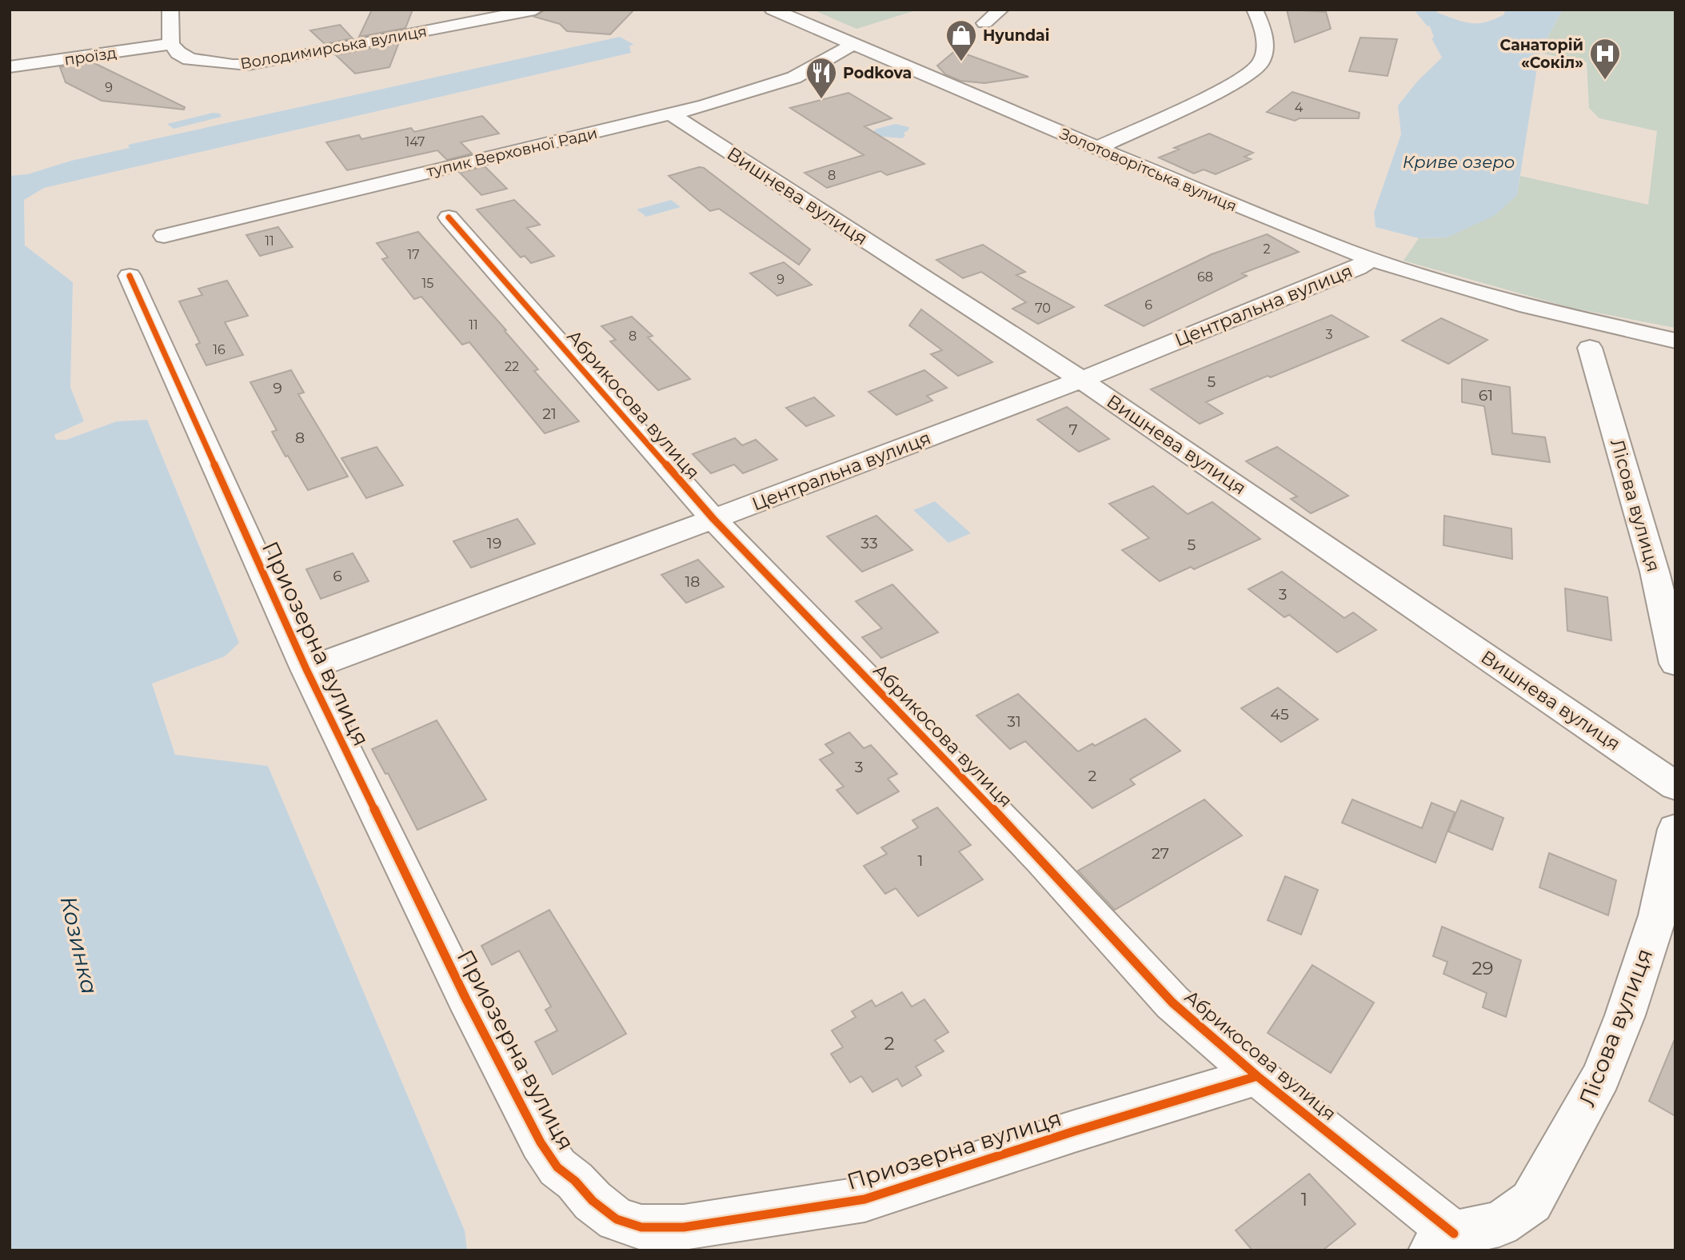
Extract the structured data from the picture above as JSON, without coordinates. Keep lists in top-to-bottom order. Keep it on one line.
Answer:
{"streets":{"street":["Володимирська вулиця","проїзд","тупик Верховної Ради","Золотоворітська вулиця","Вишнева вулиця","Центральна вулиця","Абрикосова вулиця","Лісова вулиця","Приозерна вулиця"]},"crossings":[["Володимирська вулиця","проїзд"],["тупик Верховної Ради","Золотоворітська вулиця"],["тупик Верховної Ради","Вишнева вулиця"],["Золотоворітська вулиця","Центральна вулиця"],["Вишнева вулиця","Центральна вулиця"],["Центральна вулиця","Абрикосова вулиця"],["Центральна вулиця","Приозерна вулиця"],["Абрикосова вулиця","Лісова вулиця"],["Абрикосова вулиця","Приозерна вулиця"]],"water":["Криве озеро","Козинка"],"places":{"shop":["Hyundai"],"hospital":["Санаторій «Сокіл»"],"restaurant":["Podkova"]},"house_numbers":["9","4","147","8","11","2","17","68","9","15","6","70","11","3","8","16","22","5","9","61","21","7","8","19","33","5","6","18","3","45","31","3","2","27","1","29","2","1"]}
